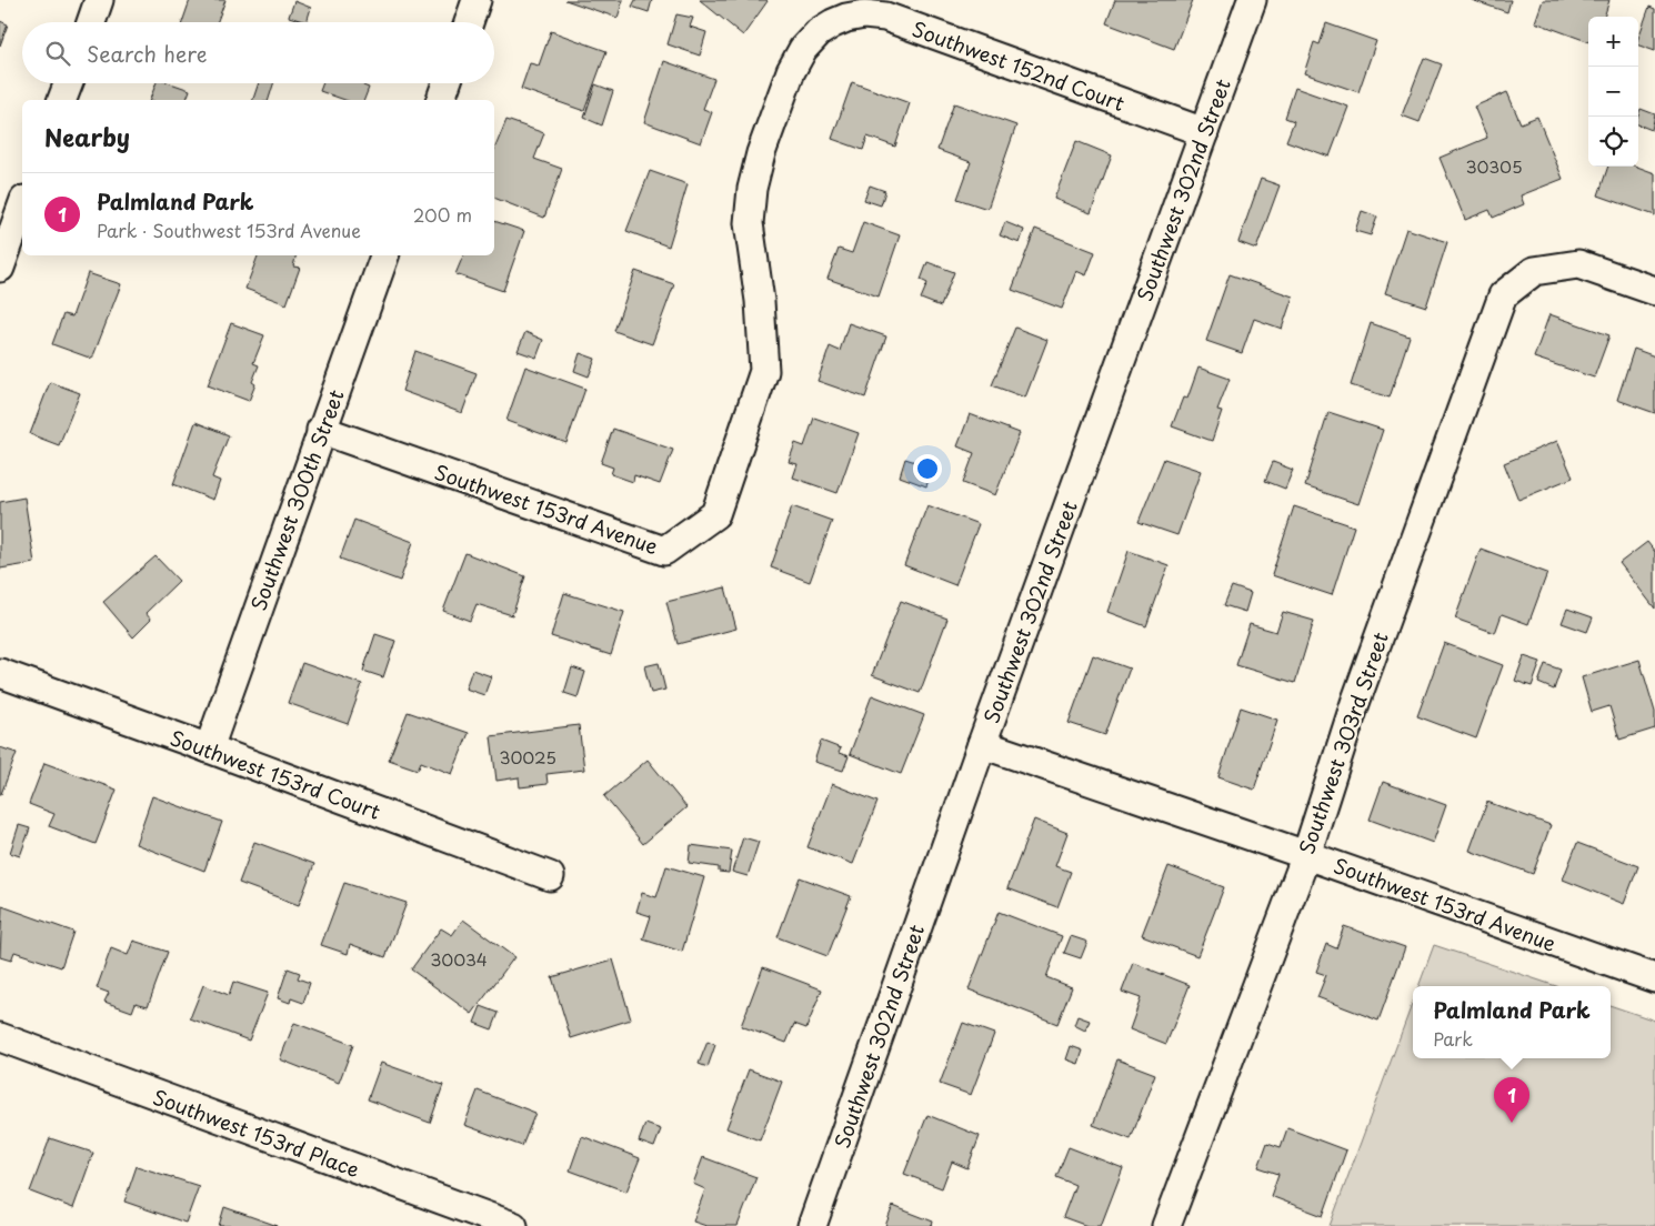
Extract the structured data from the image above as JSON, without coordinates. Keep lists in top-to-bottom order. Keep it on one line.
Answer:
{"streets":{"street":["Southwest 152nd Court","Southwest 302nd Street","Southwest 300th Street","Southwest 153rd Avenue","Southwest 303rd Street","Southwest 153rd Court","Southwest 153rd Place"]},"crossings":[["Southwest 152nd Court","Southwest 302nd Street"],["Southwest 152nd Court","Southwest 153rd Avenue"],["Southwest 302nd Street","Southwest 153rd Avenue"],["Southwest 300th Street","Southwest 153rd Avenue"],["Southwest 300th Street","Southwest 153rd Court"],["Southwest 153rd Avenue","Southwest 303rd Street"]],"house_numbers":["30305","30025","30034"],"page":{"map_buttons":["+","−"],"search":"Search here","heading":"Nearby","list":[{"mark":"1","name":"Palmland Park","note":"Park · Southwest 153rd Avenue","value":"200 m"}],"popup":["Palmland Park","Park"],"pins":"1"}}
